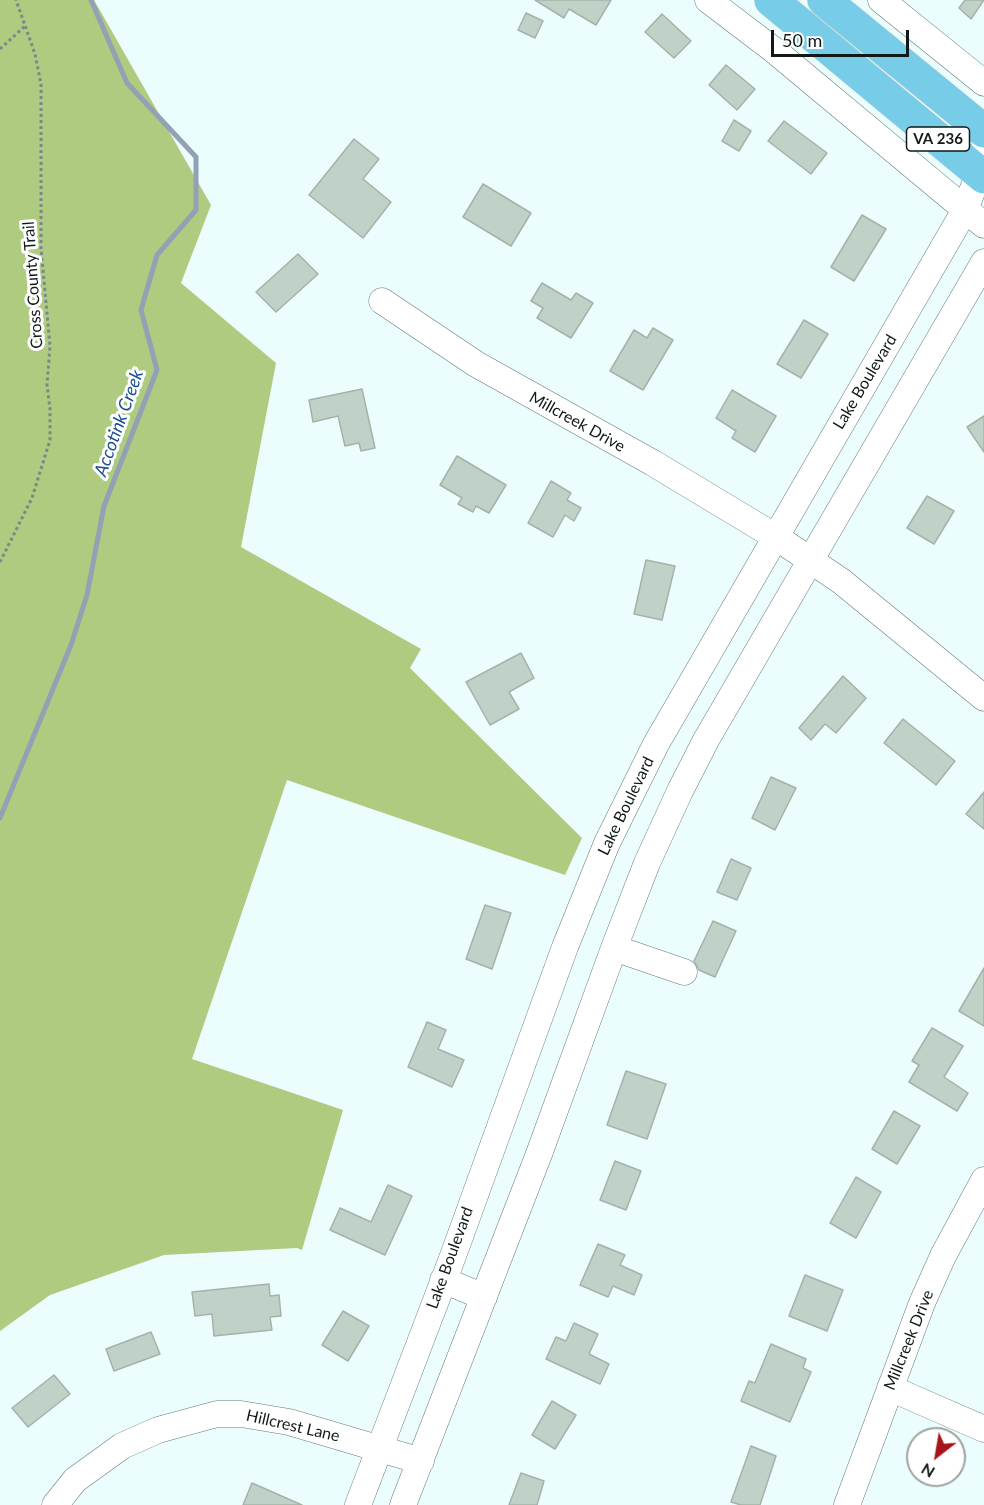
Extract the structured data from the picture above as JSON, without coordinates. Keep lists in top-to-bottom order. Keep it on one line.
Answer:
{"streets":{"main road":["VA 236"],"street":["Lake Boulevard","Millcreek Drive","Hillcrest Lane"],"path":["Cross County Trail"]},"crossings":[["VA 236","Lake Boulevard"],["Lake Boulevard","Millcreek Drive"],["Lake Boulevard","Hillcrest Lane"]],"water":["Accotink Creek"],"scale_bar":"50 m","north":"bottom left"}
